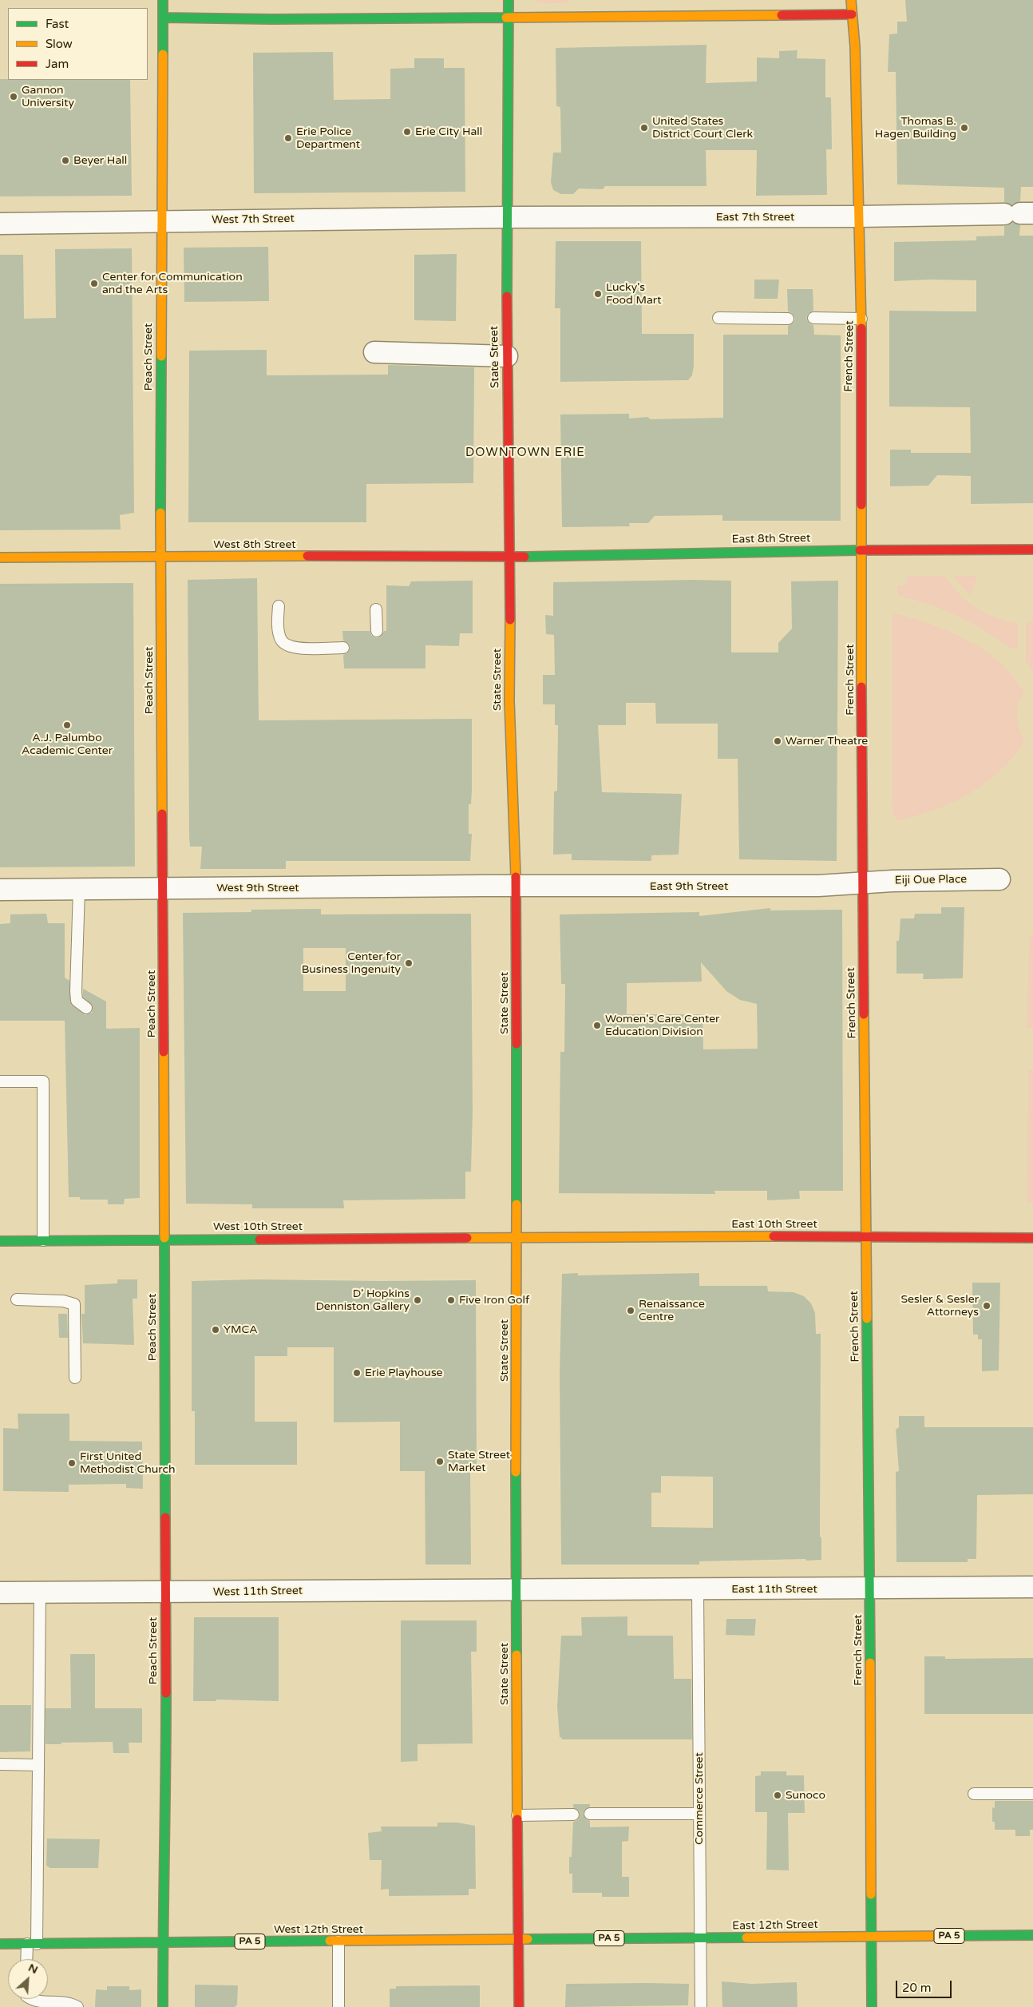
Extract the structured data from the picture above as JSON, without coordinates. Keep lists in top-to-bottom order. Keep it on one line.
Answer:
{"streets":{"main road":["French Street","Peach Street","State Street","East 8th Street","West 8th Street","East 10th Street","West 10th Street","East 12th Street","West 12th Street","PA 5"],"street":["East 7th Street","West 7th Street","Eiji Oue Place","East 9th Street","West 9th Street","East 11th Street","West 11th Street"],"lane":["Commerce Street"]},"crossings":[["East 7th Street","West 7th Street"],["East 7th Street","French Street"],["East 7th Street","State Street"],["West 7th Street","Peach Street"],["West 7th Street","State Street"],["French Street","East 8th Street"],["French Street","Eiji Oue Place"],["French Street","East 9th Street"],["French Street","East 10th Street"],["French Street","East 11th Street"],["French Street","East 12th Street"],["Peach Street","West 8th Street"],["Peach Street","West 9th Street"],["Peach Street","West 10th Street"],["Peach Street","West 11th Street"],["Peach Street","West 12th Street"],["State Street","East 8th Street"],["State Street","West 8th Street"],["State Street","East 9th Street"],["State Street","West 9th Street"],["State Street","East 10th Street"],["State Street","West 10th Street"],["State Street","East 11th Street"],["State Street","West 11th Street"],["State Street","East 12th Street"],["State Street","West 12th Street"],["East 8th Street","West 8th Street"],["Eiji Oue Place","East 9th Street"],["East 9th Street","West 9th Street"],["East 10th Street","West 10th Street"],["East 11th Street","West 11th Street"],["East 11th Street","Commerce Street"],["Commerce Street","East 12th Street"],["East 12th Street","West 12th Street"]],"districts":["DOWNTOWN ERIE"],"places":["Gannon University","United States District Court Clerk","Thomas B. Hagen Building","Erie City Hall","Erie Police Department","Beyer Hall","Center for Communication and the Arts","Lucky's Food Mart","A.J. Palumbo Academic Center","Warner Theatre","Center for Business Ingenuity","Women's Care Center Education Division","D' Hopkins Denniston Gallery","Five Iron Golf","Sesler & Sesler Attorneys","Renaissance Centre","YMCA","Erie Playhouse","State Street Market","First United Methodist Church","Sunoco"],"legend":["Fast","Slow","Jam"],"scale_bar":"20 m","north":"top right"}
